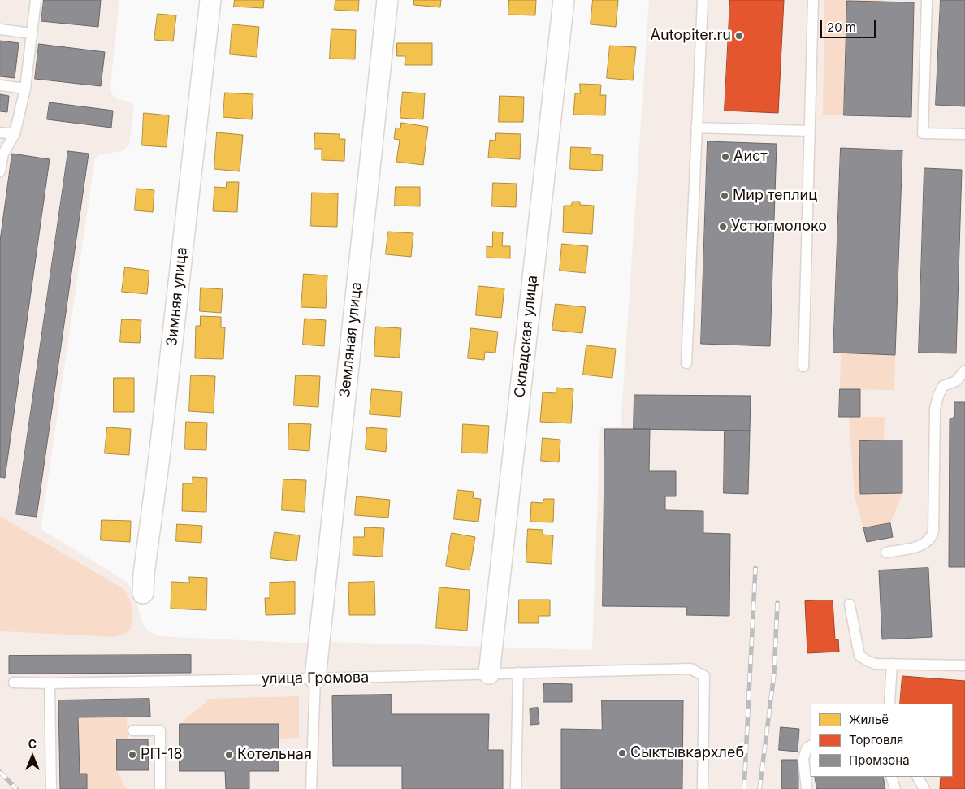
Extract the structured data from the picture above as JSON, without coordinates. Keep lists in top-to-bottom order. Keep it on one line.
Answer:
{"streets":{"street":["Зимняя улица","Складская улица","Земляная улица"],"lane":["улица Громова"]},"crossings":[["Складская улица","улица Громова"],["Земляная улица","улица Громова"]],"places":["Autopiter.ru","Аист","Мир теплиц","Устюгмолоко","Сыктывкархлеб","РП-18","Котельная"],"legend":["Жильё","Торговля","Промзона"],"scale_bar":"20 m","north":"top"}
